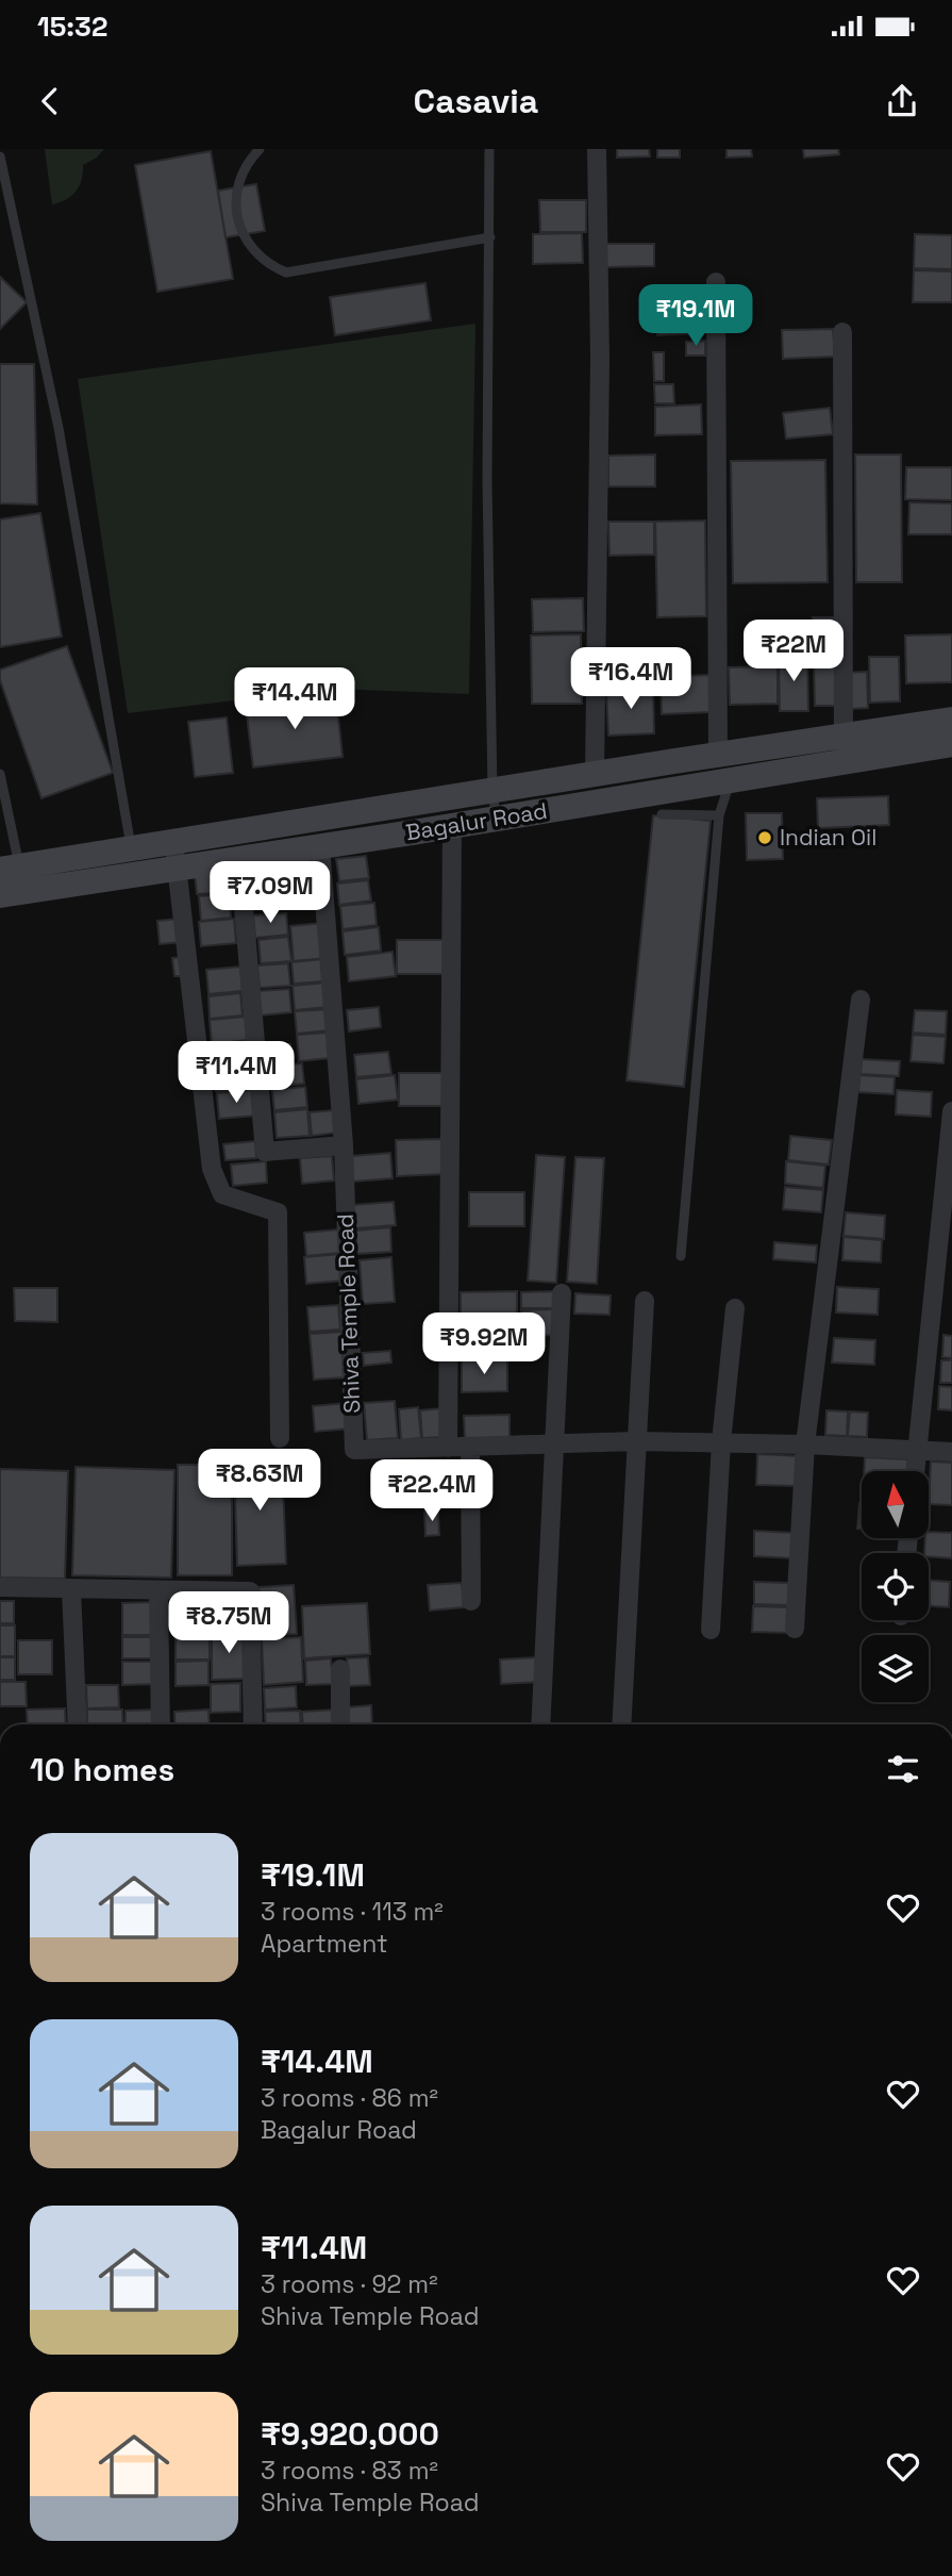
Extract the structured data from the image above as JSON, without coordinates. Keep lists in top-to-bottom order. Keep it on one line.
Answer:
{"streets":{"main road":["Bagalur Road"],"street":["Shiva Temple Road"]},"crossings":[["Bagalur Road","Shiva Temple Road"]],"places":["Indian Oil"],"north":"top","page":{"status":"15:32","header":"Casavia","price":["₹19.1M","₹22M","₹16.4M","₹14.4M","₹7.09M","₹11.4M","₹9.92M","₹8.63M","₹22.4M","₹8.75M"],"heading":"10 homes","list":[{"name":"₹19.1M","note":"3 rooms · 113 m² · Apartment"},{"name":"₹14.4M","note":"3 rooms · 86 m² · Bagalur Road"},{"name":"₹11.4M","note":"3 rooms · 92 m² · Shiva Temple Road"},{"name":"₹9,920,000","note":"3 rooms · 83 m² · Shiva Temple Road"}]}}
